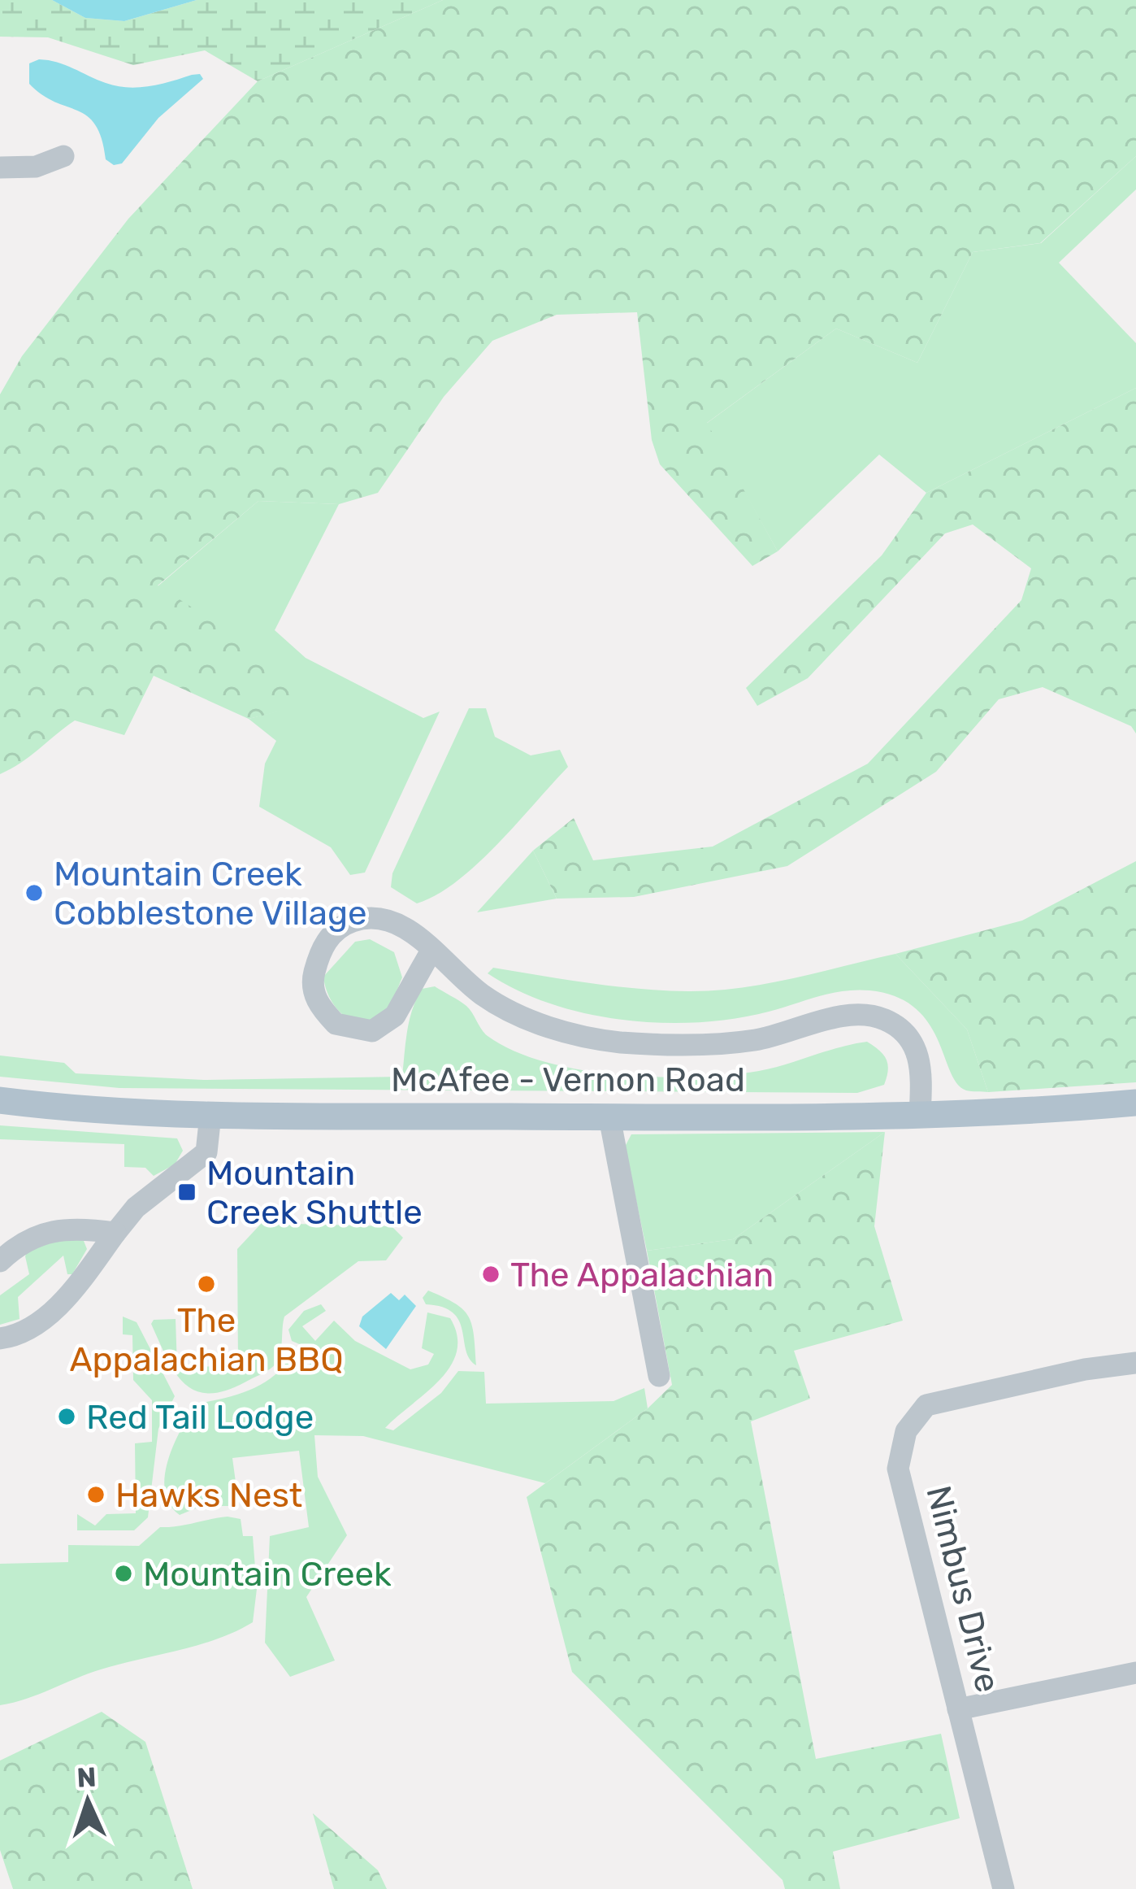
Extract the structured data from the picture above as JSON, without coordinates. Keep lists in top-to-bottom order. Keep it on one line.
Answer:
{"streets":{"main road":["McAfee - Vernon Road"],"street":["Nimbus Drive"]},"places":{"other":["Mountain Creek Cobblestone Village","The Appalachian","The Appalachian BBQ","Red Tail Lodge","Hawks Nest","Mountain Creek"],"transit":["Mountain Creek Shuttle"]},"north":"top"}
